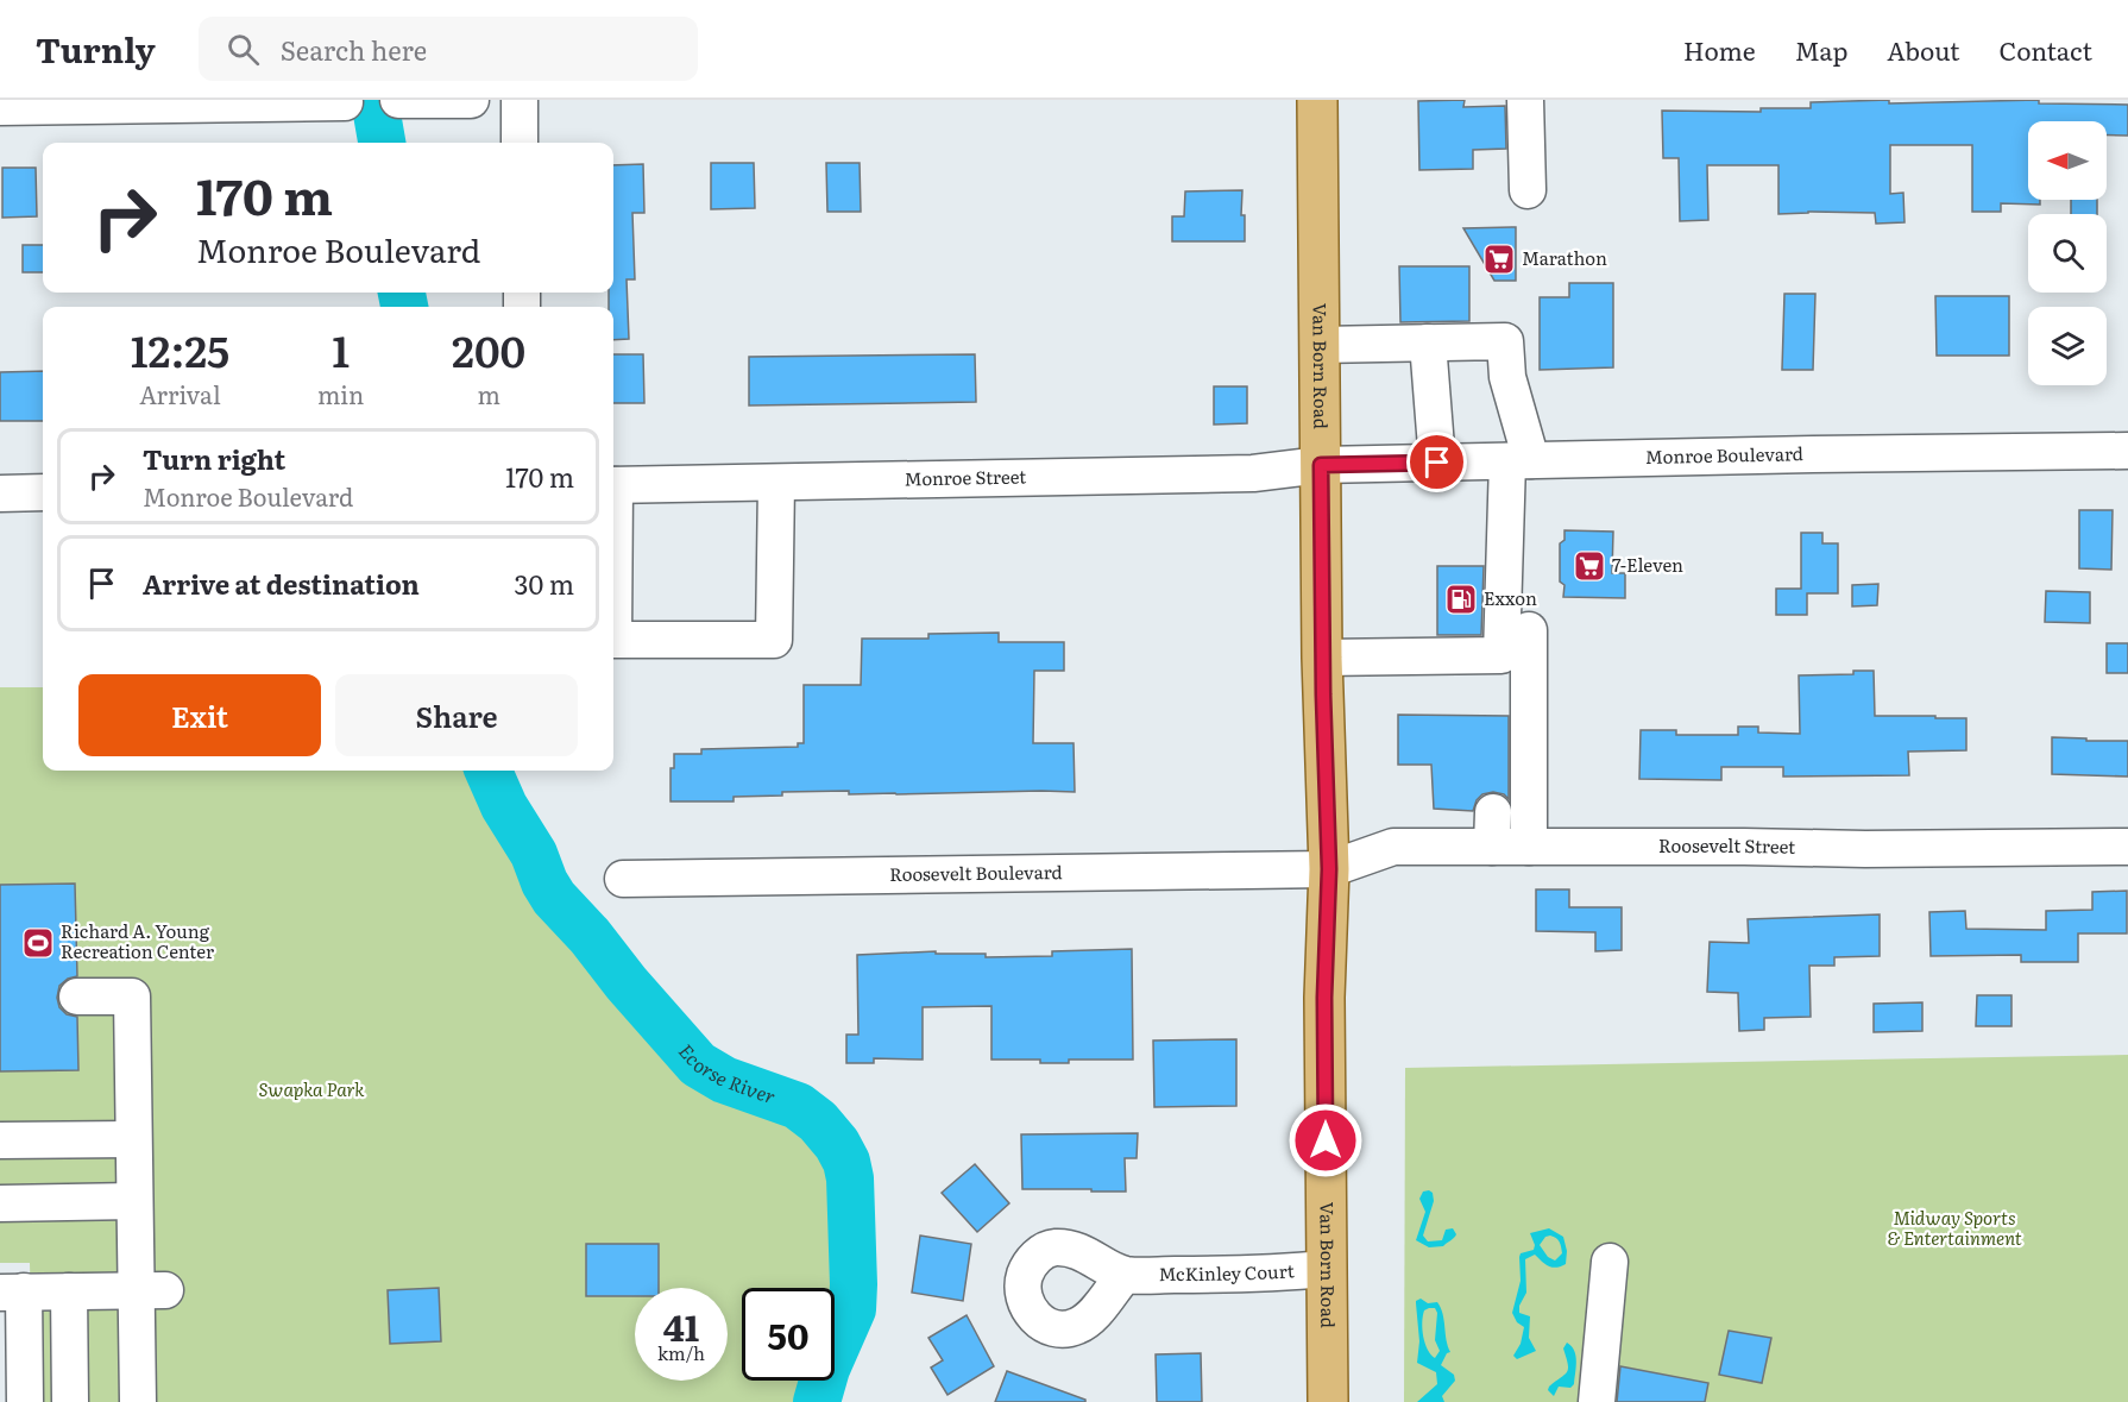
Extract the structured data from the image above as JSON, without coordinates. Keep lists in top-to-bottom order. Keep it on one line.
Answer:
{"streets":{"main road":["Van Born Road"],"street":["Monroe Boulevard","Monroe Street","Roosevelt Street","Roosevelt Boulevard","McKinley Court"]},"crossings":[["Van Born Road","Monroe Boulevard"],["Van Born Road","Monroe Street"],["Van Born Road","Roosevelt Street"],["Van Born Road","Roosevelt Boulevard"],["Van Born Road","McKinley Court"],["Monroe Boulevard","Monroe Street"],["Roosevelt Street","Roosevelt Boulevard"]],"water":["Ecorse River"],"parks":["Swapka Park","Midway Sports & Entertainment"],"places":{"supermarket":["Marathon","7-Eleven"],"fuel station":["Exxon"],"sports":["Richard A. Young Recreation Center"]},"north":"left","page":{"header":"Turnly","search":"Search here","nav":["Home","Map","About","Contact"],"turn":["170 m","Monroe Boulevard"],"eta":["12:25","Arrival","1","min","200","m"],"list":[{"name":"Turn right","note":"Monroe Boulevard","value":"170 m"},{"name":"Arrive at destination","value":"30 m"}],"buttons":["Exit","Share"],"speed":"41 km/h","limit":"50"}}
